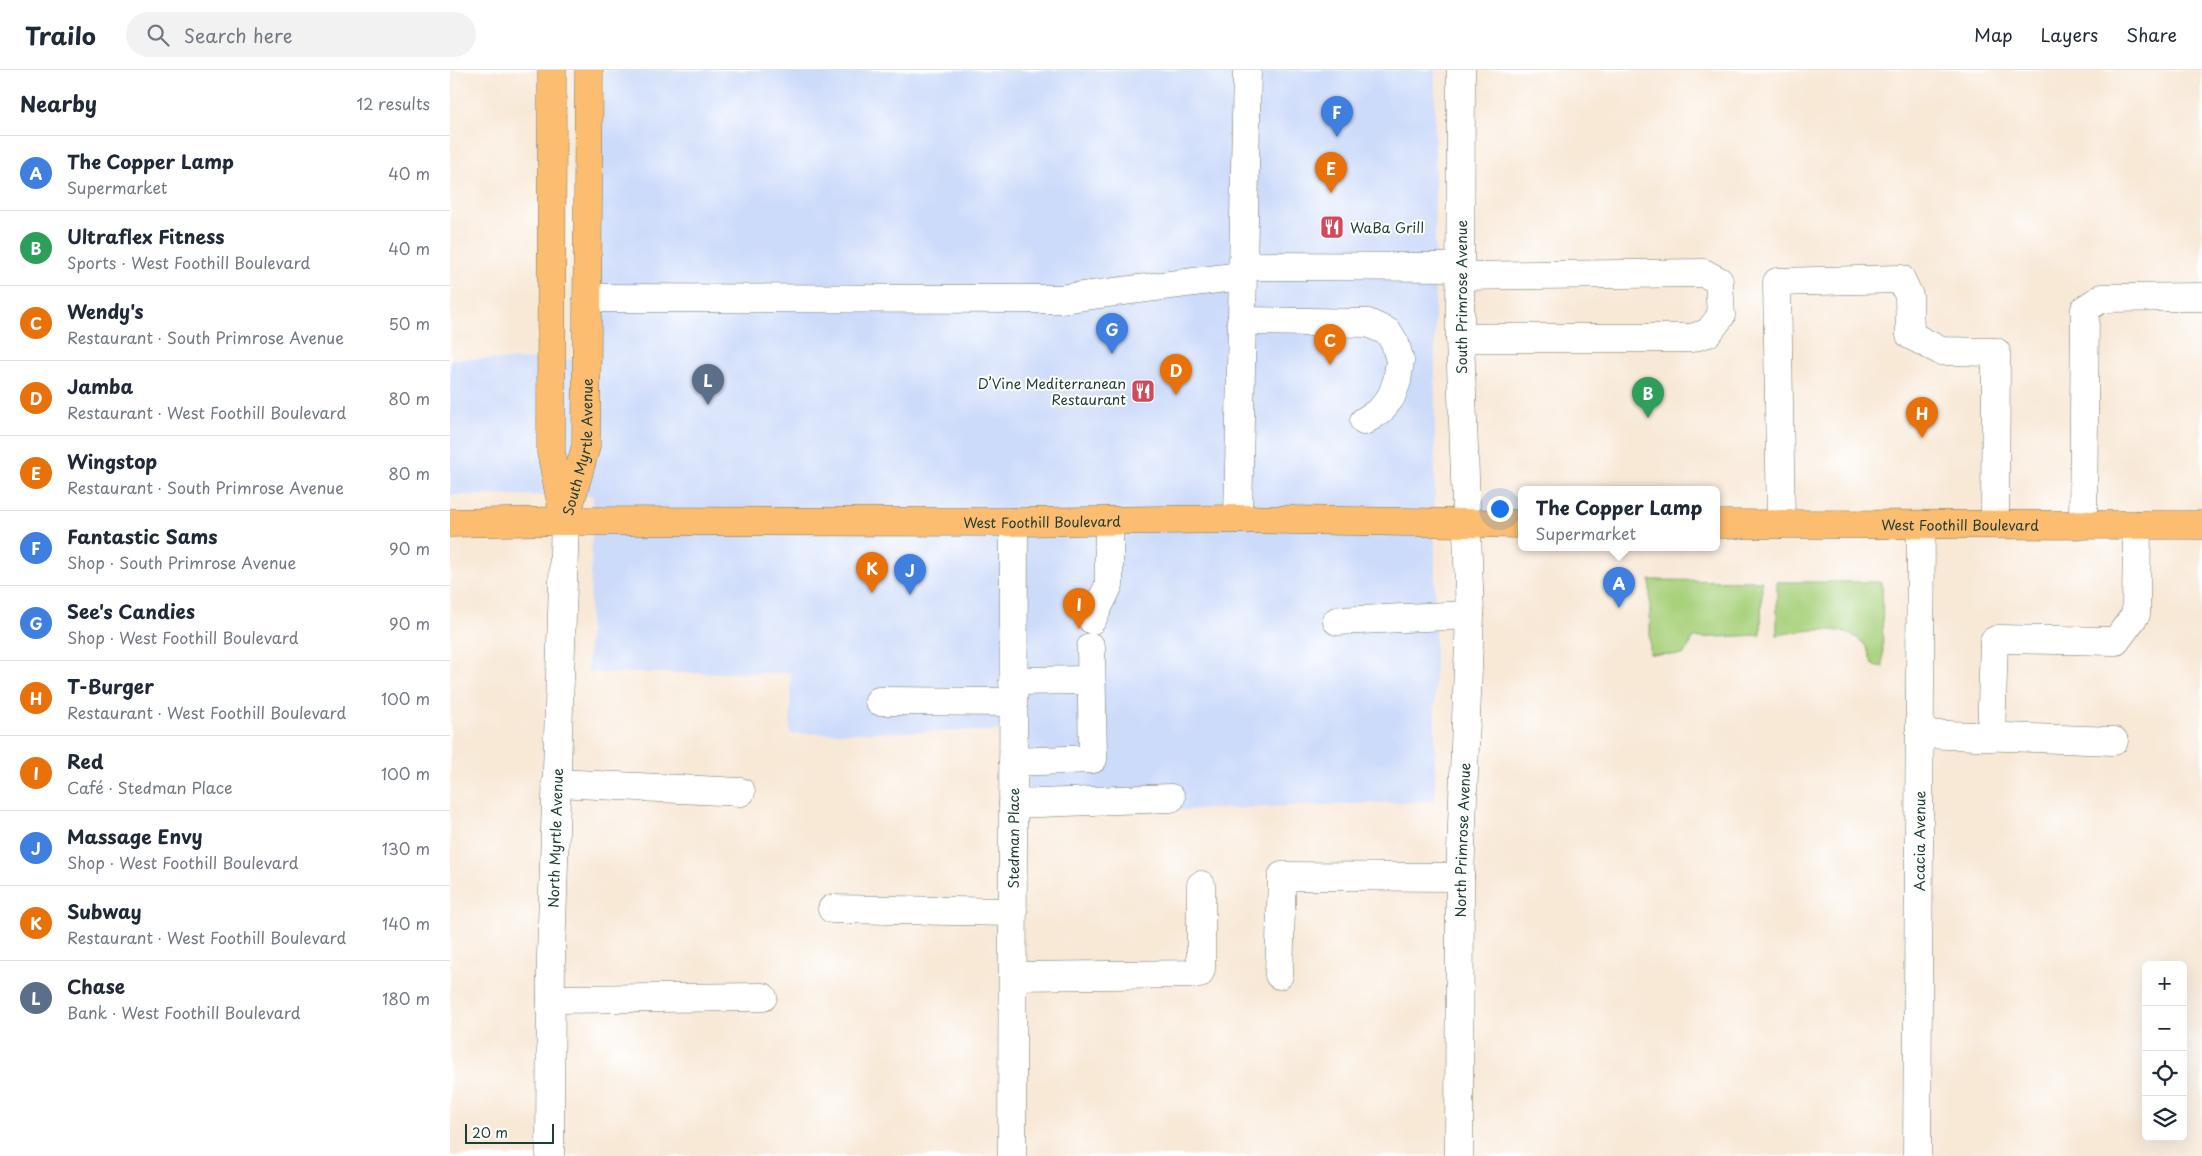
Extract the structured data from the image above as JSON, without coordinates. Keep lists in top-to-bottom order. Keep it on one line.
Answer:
{"streets":{"main road":["South Myrtle Avenue","West Foothill Boulevard"],"street":["South Primrose Avenue","North Myrtle Avenue","Stedman Place","North Primrose Avenue","Acacia Avenue"]},"crossings":[["South Primrose Avenue","West Foothill Boulevard"],["South Primrose Avenue","North Primrose Avenue"],["South Myrtle Avenue","West Foothill Boulevard"],["South Myrtle Avenue","North Myrtle Avenue"],["West Foothill Boulevard","North Myrtle Avenue"],["West Foothill Boulevard","Stedman Place"],["West Foothill Boulevard","North Primrose Avenue"],["West Foothill Boulevard","Acacia Avenue"]],"places":{"restaurant":["WaBa Grill","D’Vine Mediterranean Restaurant"]},"scale_bar":"20 m","page":{"header":"Trailo","search":"Search here","nav":["Map","Layers","Share"],"heading":["Nearby","12 results"],"pins":["F","E","G","C","D","L","B","H","K","J","A","I"],"list":[{"mark":"A","name":"The Copper Lamp","note":"Supermarket","value":"40 m"},{"mark":"B","name":"Ultraflex Fitness","note":"Sports · West Foothill Boulevard","value":"40 m"},{"mark":"C","name":"Wendy's","note":"Restaurant · South Primrose Avenue","value":"50 m"},{"mark":"D","name":"Jamba","note":"Restaurant · West Foothill Boulevard","value":"80 m"},{"mark":"E","name":"Wingstop","note":"Restaurant · South Primrose Avenue","value":"80 m"},{"mark":"F","name":"Fantastic Sams","note":"Shop · South Primrose Avenue","value":"90 m"},{"mark":"G","name":"See's Candies","note":"Shop · West Foothill Boulevard","value":"90 m"},{"mark":"H","name":"T-Burger","note":"Restaurant · West Foothill Boulevard","value":"100 m"},{"mark":"I","name":"Red","note":"Café · Stedman Place","value":"100 m"},{"mark":"J","name":"Massage Envy","note":"Shop · West Foothill Boulevard","value":"130 m"},{"mark":"K","name":"Subway","note":"Restaurant · West Foothill Boulevard","value":"140 m"},{"mark":"L","name":"Chase","note":"Bank · West Foothill Boulevard","value":"180 m"}],"popup":["The Copper Lamp","Supermarket"],"map_buttons":["+","−"],"scale":"20 m"}}
